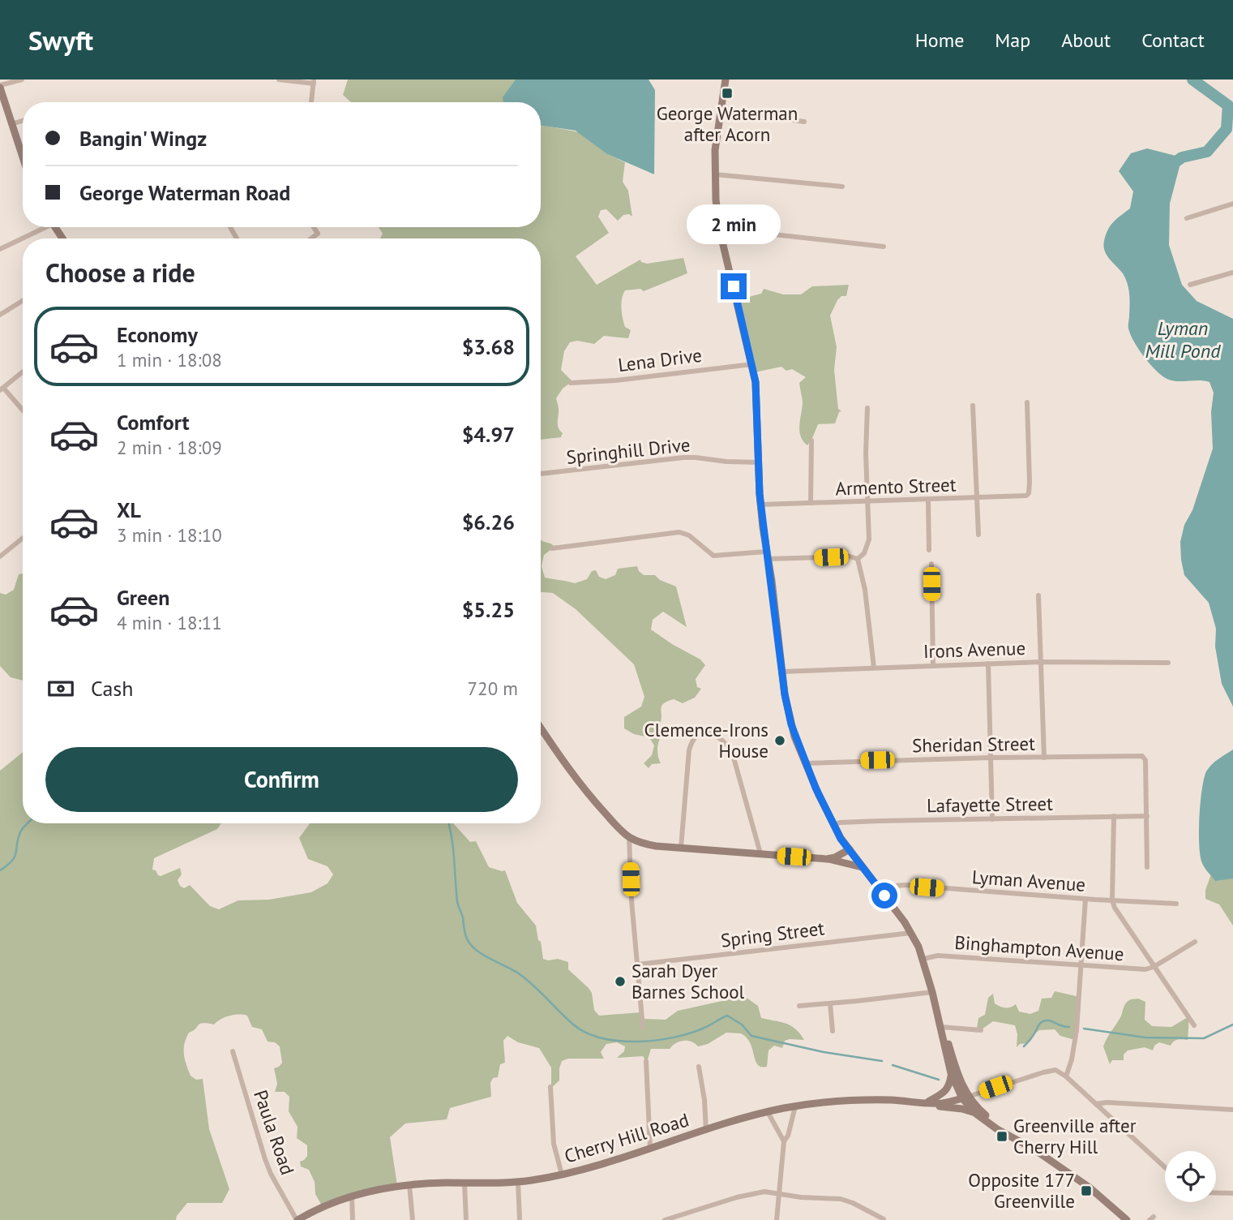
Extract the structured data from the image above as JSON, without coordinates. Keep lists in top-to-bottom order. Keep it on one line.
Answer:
{"streets":{"main road":["Cherry Hill Road"],"street":["Lena Drive","Springhill Drive","Armento Street","Irons Avenue","Sheridan Street","Lafayette Street","Lyman Avenue","Spring Street","Binghampton Avenue","Paula Road"]},"crossings":[["Sheridan Street","Lafayette Street"],["Paula Road","Cherry Hill Road"]],"water":["Lyman Mill Pond"],"places":{"transit":["George Waterman after Acorn","Greenville after Cherry Hill","Opposite 177 Greenville"],"other":["Clemence-Irons House","Sarah Dyer Barnes School"]},"page":{"header":"Swyft","nav":["Home","Map","About","Contact"],"banner":["Bangin' Wingz","George Waterman Road"],"bubble":"2 min","heading":"Choose a ride","list":[{"name":"Economy","note":"1 min · 18:08","value":"$3.68"},{"name":"Comfort","note":"2 min · 18:09","value":"$4.97"},{"name":"XL","note":"3 min · 18:10","value":"$6.26"},{"name":"Green","note":"4 min · 18:11","value":"$5.25"}],"pay":["Cash","720 m"],"buttons":"Confirm"}}
